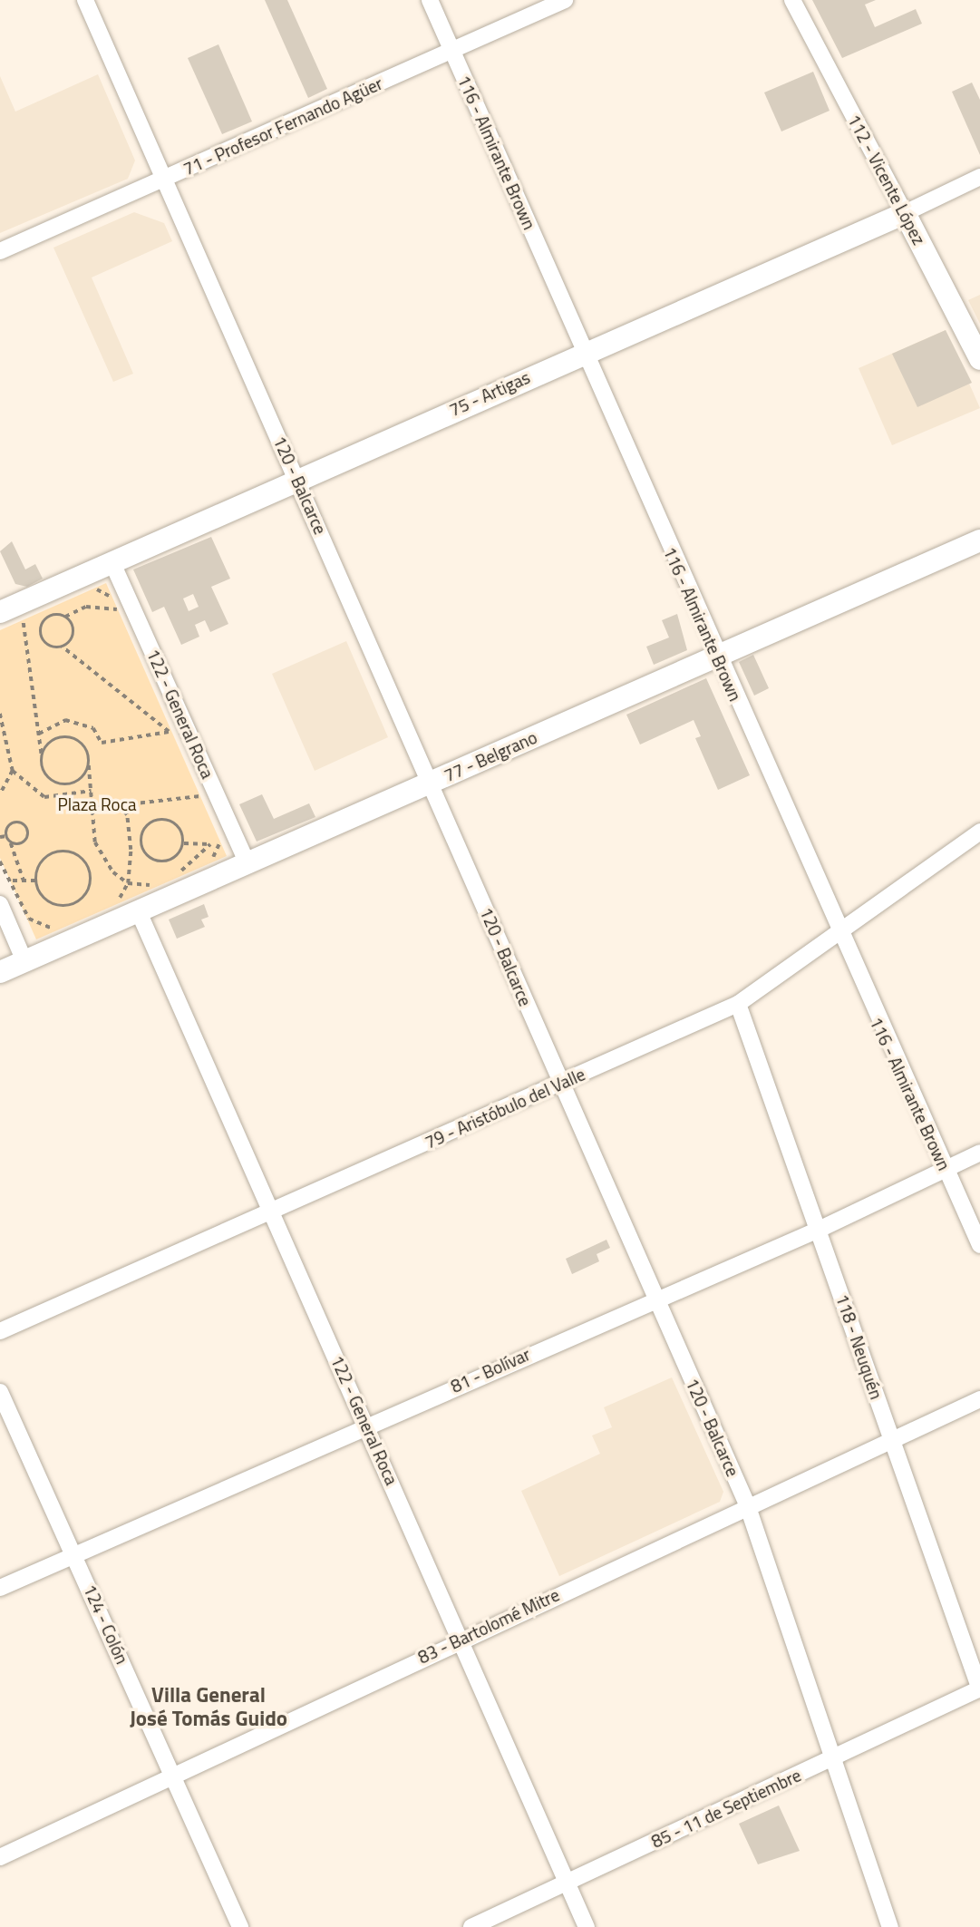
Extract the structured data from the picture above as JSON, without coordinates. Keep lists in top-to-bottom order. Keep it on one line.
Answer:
{"streets":{"street":["71 - Profesor Fernando Agüer","116 - Almirante Brown","112 - Vicente López","75 - Artigas","120 - Balcarce","122 - General Roca","77 - Belgrano","79 - Aristóbulo del Valle","118 - Neuquén","81 - Bolívar","124 - Colón","83 - Bartolomé Mitre","85 - 11 de Septiembre"]},"crossings":[["71 - Profesor Fernando Agüer","116 - Almirante Brown"],["71 - Profesor Fernando Agüer","120 - Balcarce"],["116 - Almirante Brown","75 - Artigas"],["116 - Almirante Brown","77 - Belgrano"],["116 - Almirante Brown","79 - Aristóbulo del Valle"],["116 - Almirante Brown","81 - Bolívar"],["112 - Vicente López","75 - Artigas"],["75 - Artigas","120 - Balcarce"],["75 - Artigas","122 - General Roca"],["120 - Balcarce","77 - Belgrano"],["120 - Balcarce","79 - Aristóbulo del Valle"],["120 - Balcarce","81 - Bolívar"],["120 - Balcarce","83 - Bartolomé Mitre"],["120 - Balcarce","85 - 11 de Septiembre"],["122 - General Roca","77 - Belgrano"],["122 - General Roca","79 - Aristóbulo del Valle"],["122 - General Roca","81 - Bolívar"],["122 - General Roca","83 - Bartolomé Mitre"],["122 - General Roca","85 - 11 de Septiembre"],["79 - Aristóbulo del Valle","118 - Neuquén"],["118 - Neuquén","81 - Bolívar"],["118 - Neuquén","83 - Bartolomé Mitre"],["118 - Neuquén","85 - 11 de Septiembre"],["81 - Bolívar","124 - Colón"],["124 - Colón","83 - Bartolomé Mitre"]],"districts":["Villa General José Tomás Guido"],"parks":["Plaza Roca"]}
